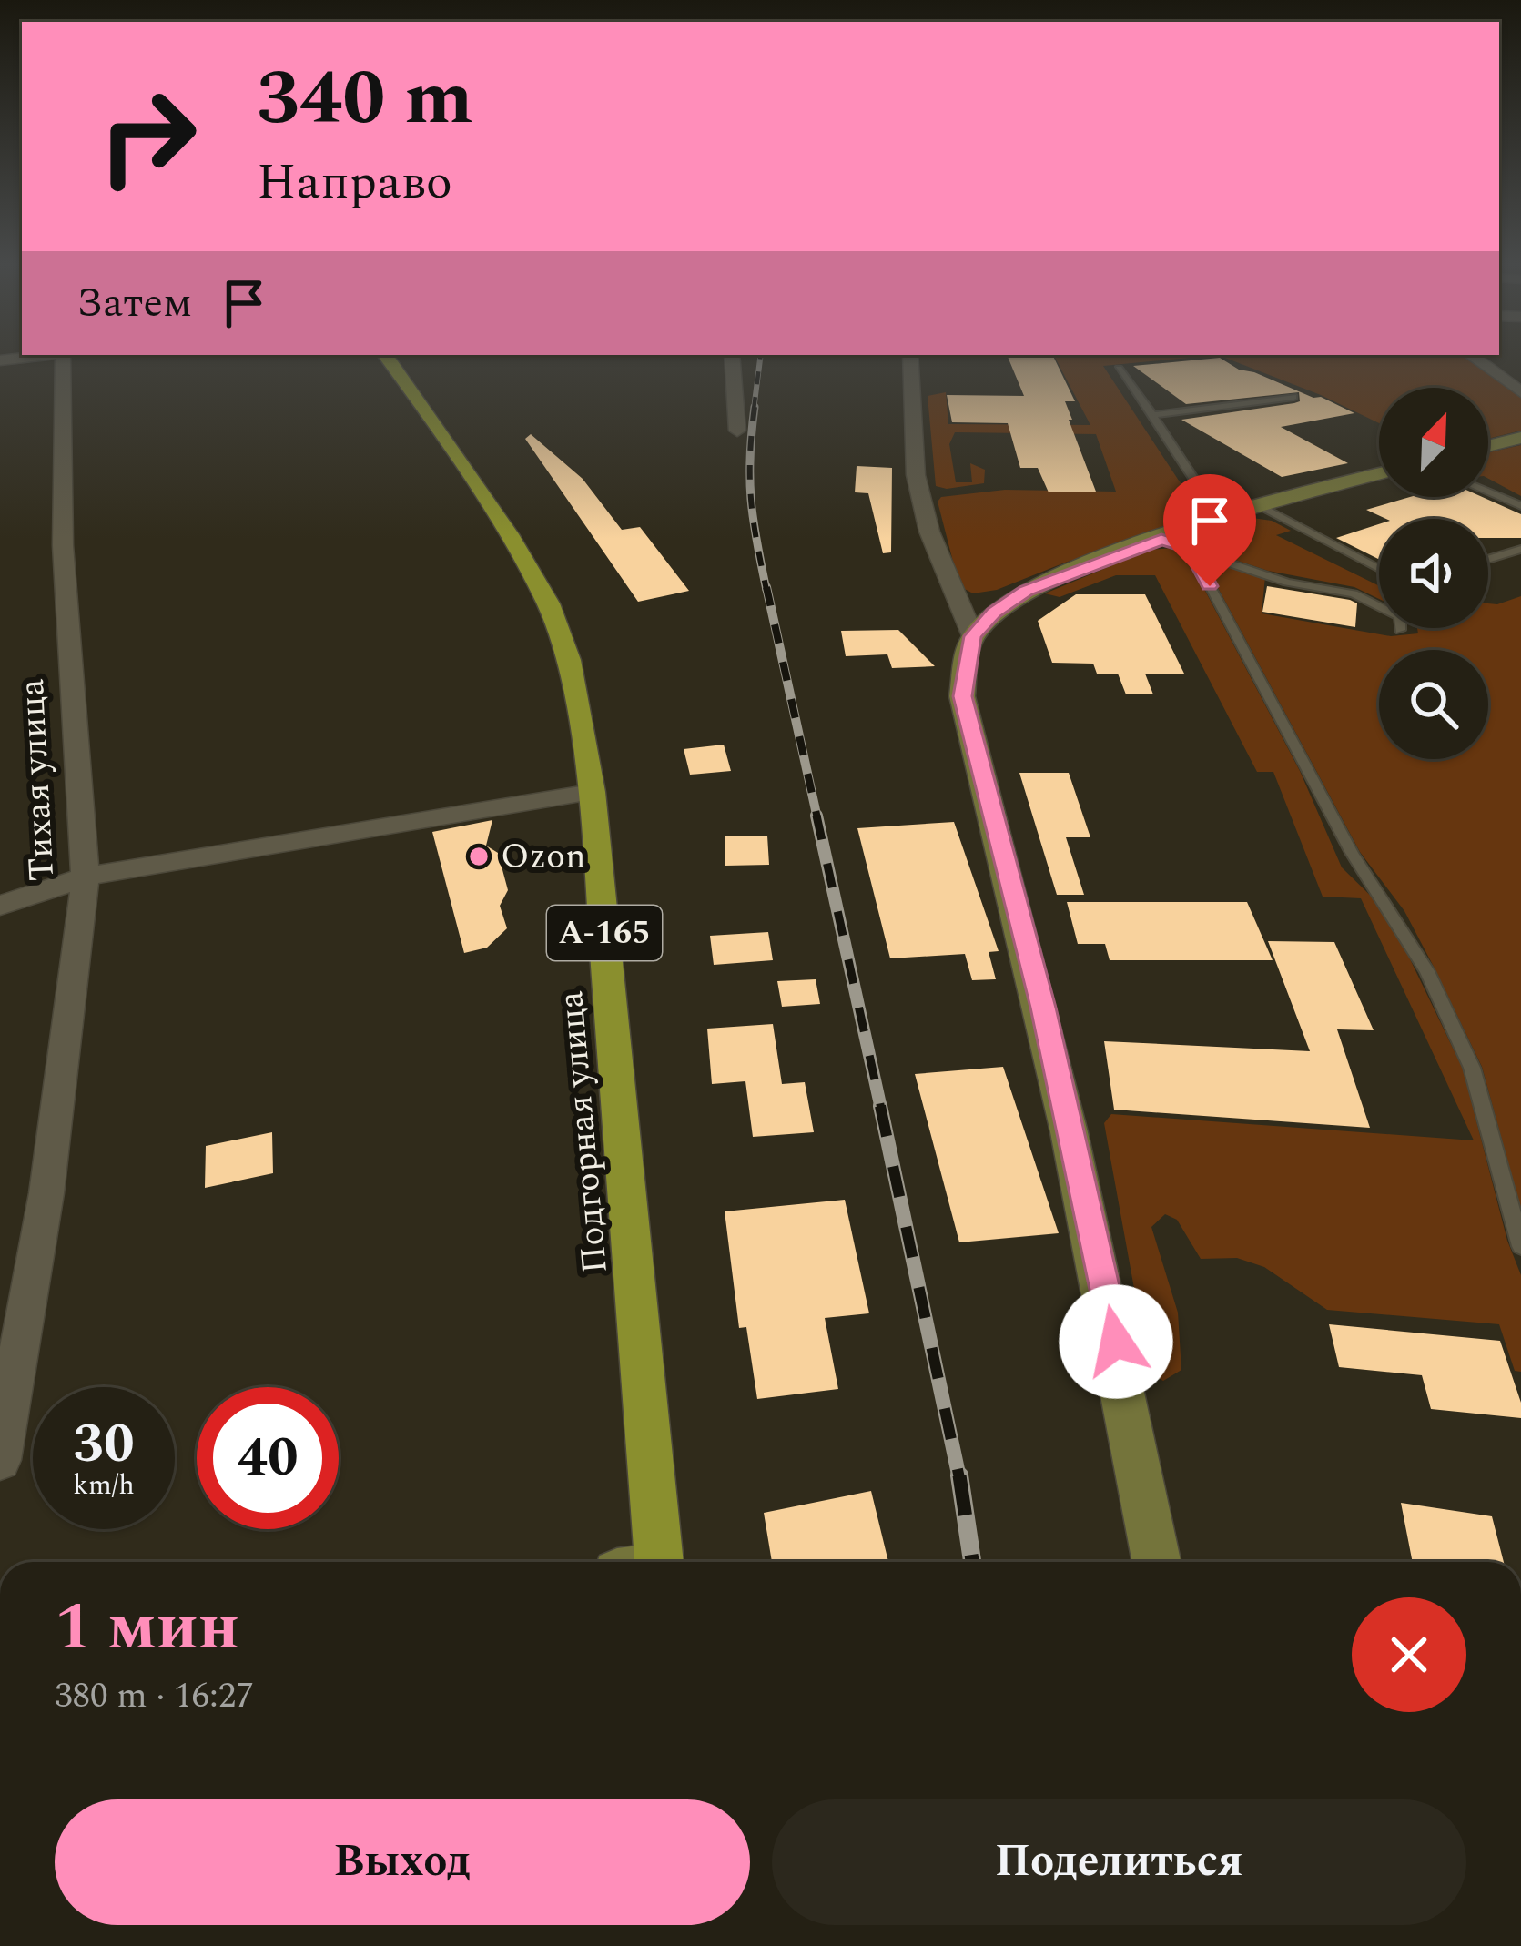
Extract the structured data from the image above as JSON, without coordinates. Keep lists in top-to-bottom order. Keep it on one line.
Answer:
{"streets":{"main road":["А-165","Подгорная улица"],"street":["Тихая улица"]},"places":["Ozon"],"north":"top right","page":{"turn":["340 m","Направо"],"then":"Затем","speed":"30 km/h","limit":"40","heading":["1 мин","380 m · 16:27"],"buttons":["Выход","Поделиться"]}}
